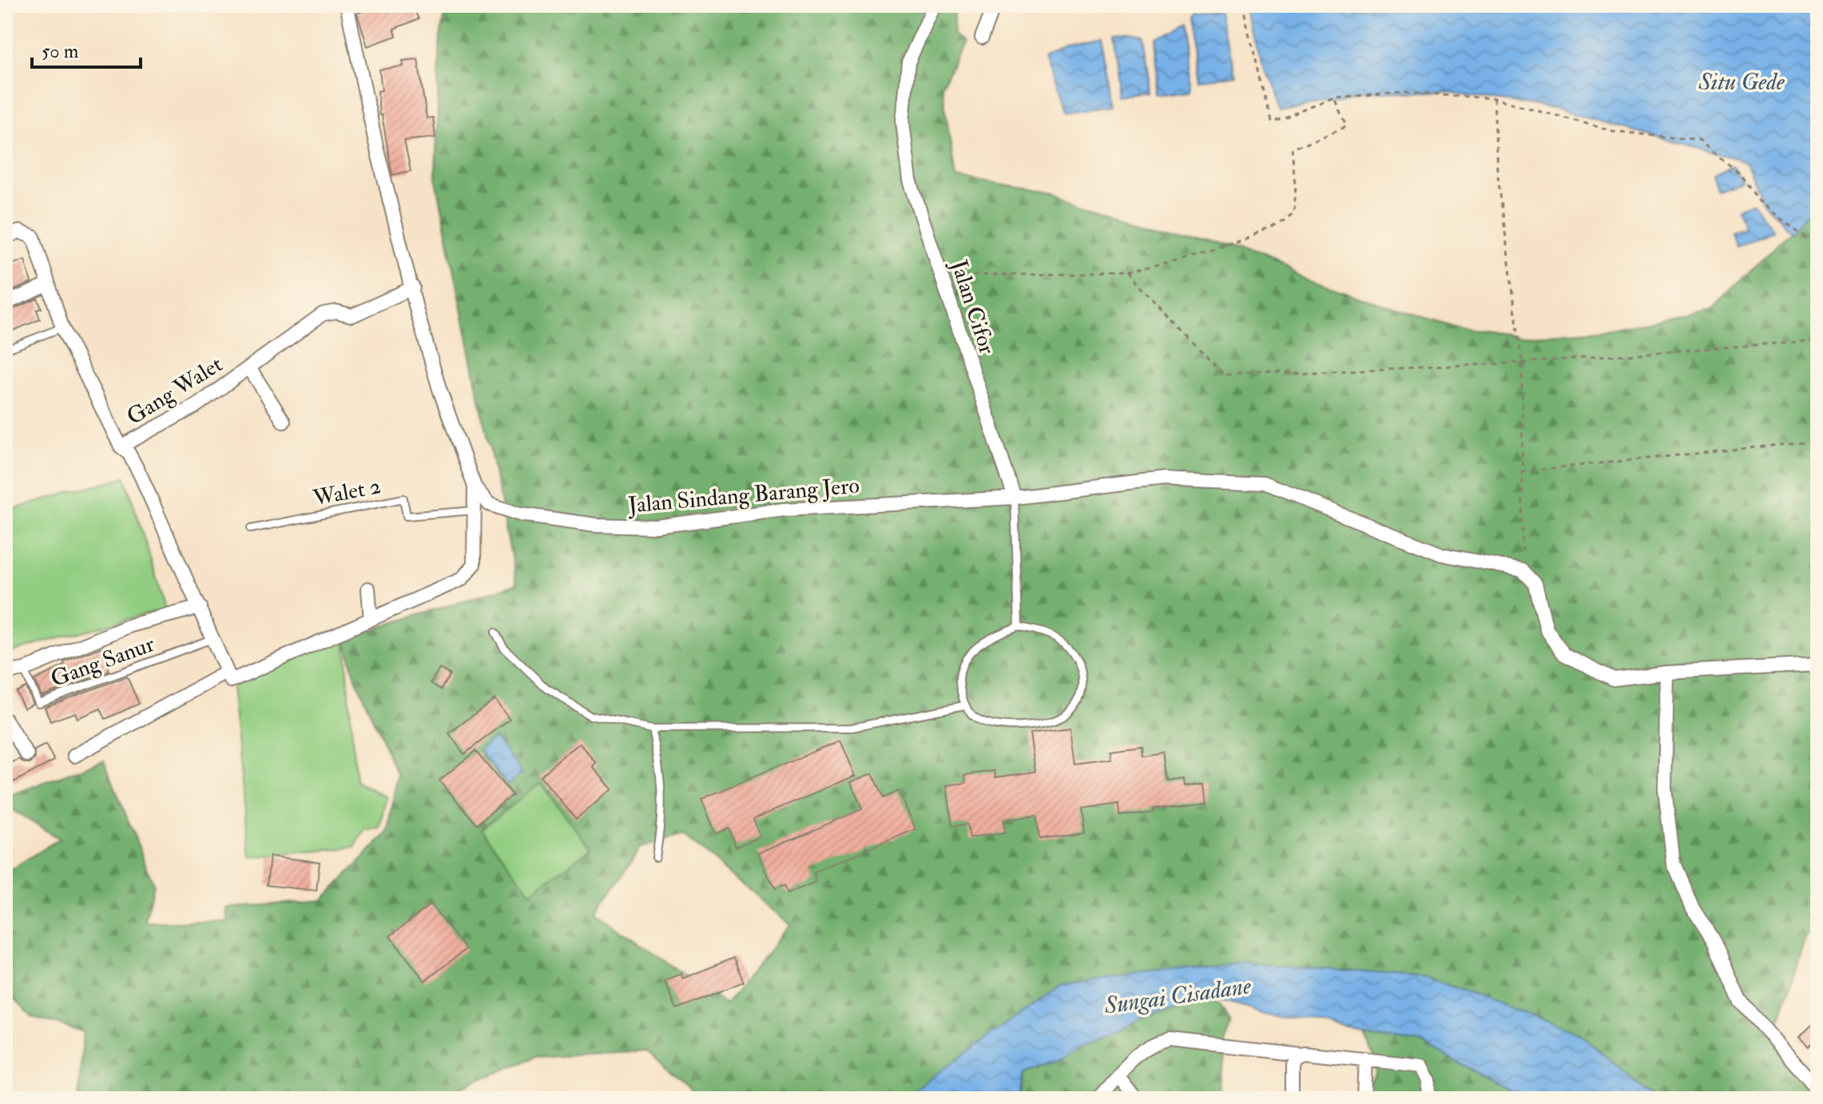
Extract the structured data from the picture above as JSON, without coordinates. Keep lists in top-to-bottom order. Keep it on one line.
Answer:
{"streets":{"street":["Jalan Cifor","Gang Walet","Jalan Sindang Barang Jero"],"lane":["Walet 2","Gang Sanur"]},"crossings":[["Jalan Cifor","Jalan Sindang Barang Jero"]],"water":["Situ Gede","Sungai Cisadane"],"scale_bar":"50 m"}
